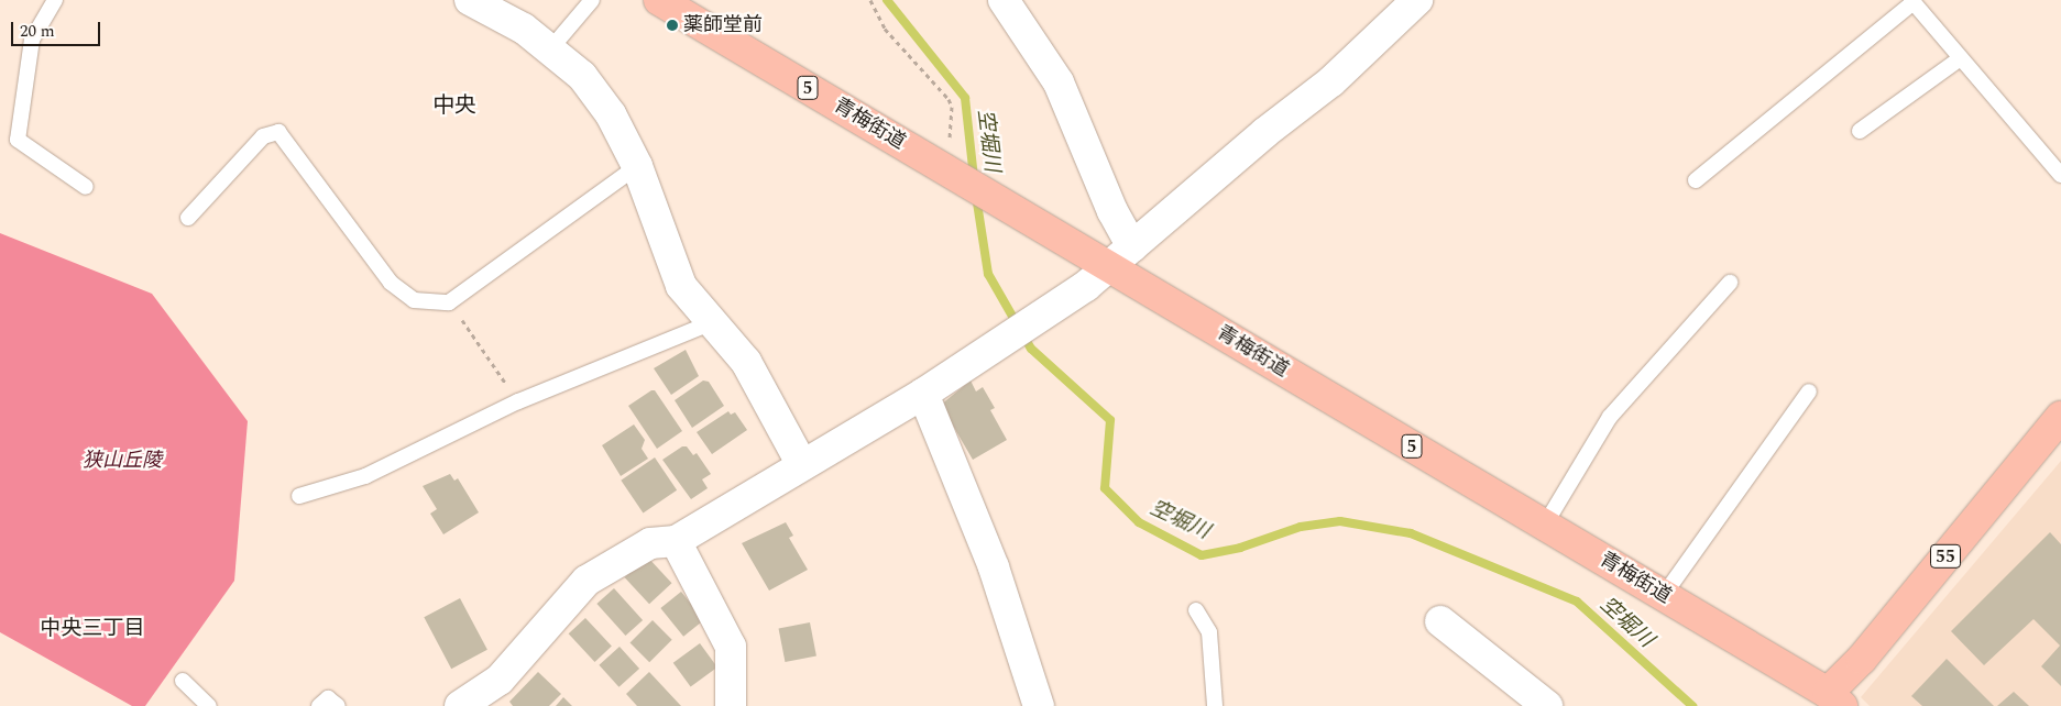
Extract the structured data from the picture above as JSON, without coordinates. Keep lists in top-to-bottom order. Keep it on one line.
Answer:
{"streets":{"main road":["5","青梅街道","55"]},"crossings":[["青梅街道","55"]],"districts":["中央","中央三丁目"],"water":["空堀川"],"parks":["狭山丘陵"],"places":["薬師堂前"],"scale_bar":"20 m"}
